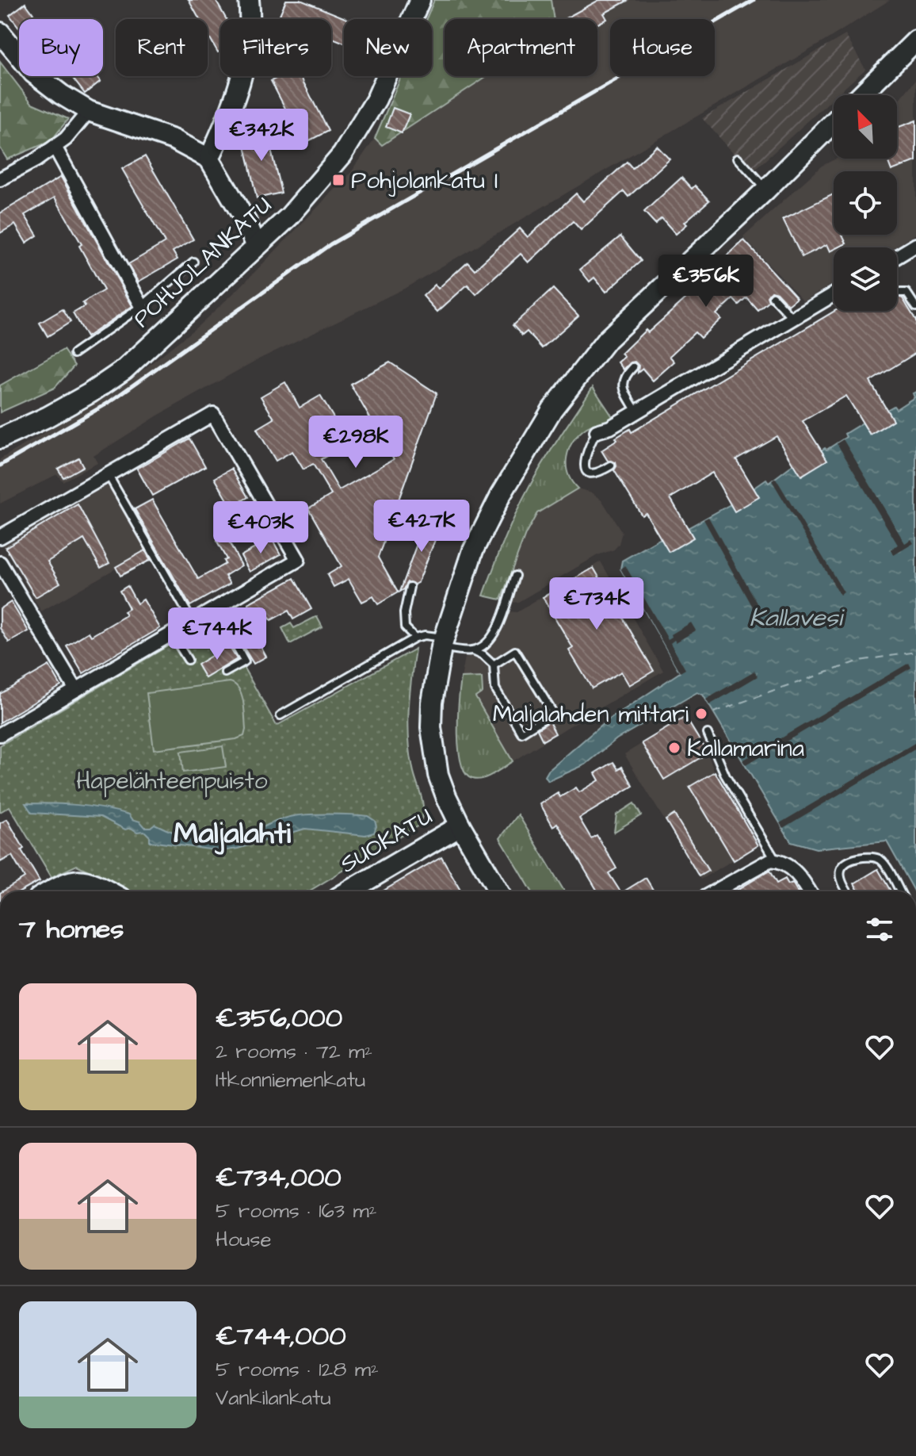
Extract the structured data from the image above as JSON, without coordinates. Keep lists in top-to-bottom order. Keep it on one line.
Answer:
{"streets":{"main road":["POHJOLANKATU","SUOKATU"]},"districts":["Maljalahti"],"water":["Kallavesi"],"parks":["Hapelähteenpuisto"],"places":{"transit":["Pohjolankatu I"],"other":["Maljalahden mittari","Kallamarina"]},"north":"top left","page":{"chip":["Buy","Rent","Filters","New","Apartment","House"],"price":["€342K","€356K","€298K","€427K","€403K","€734K","€744K"],"heading":"7 homes","list":[{"name":"€356,000","note":"2 rooms · 72 m² · Itkonniemenkatu"},{"name":"€734,000","note":"5 rooms · 163 m² · House"},{"name":"€744,000","note":"5 rooms · 128 m² · Vankilankatu"}]}}
